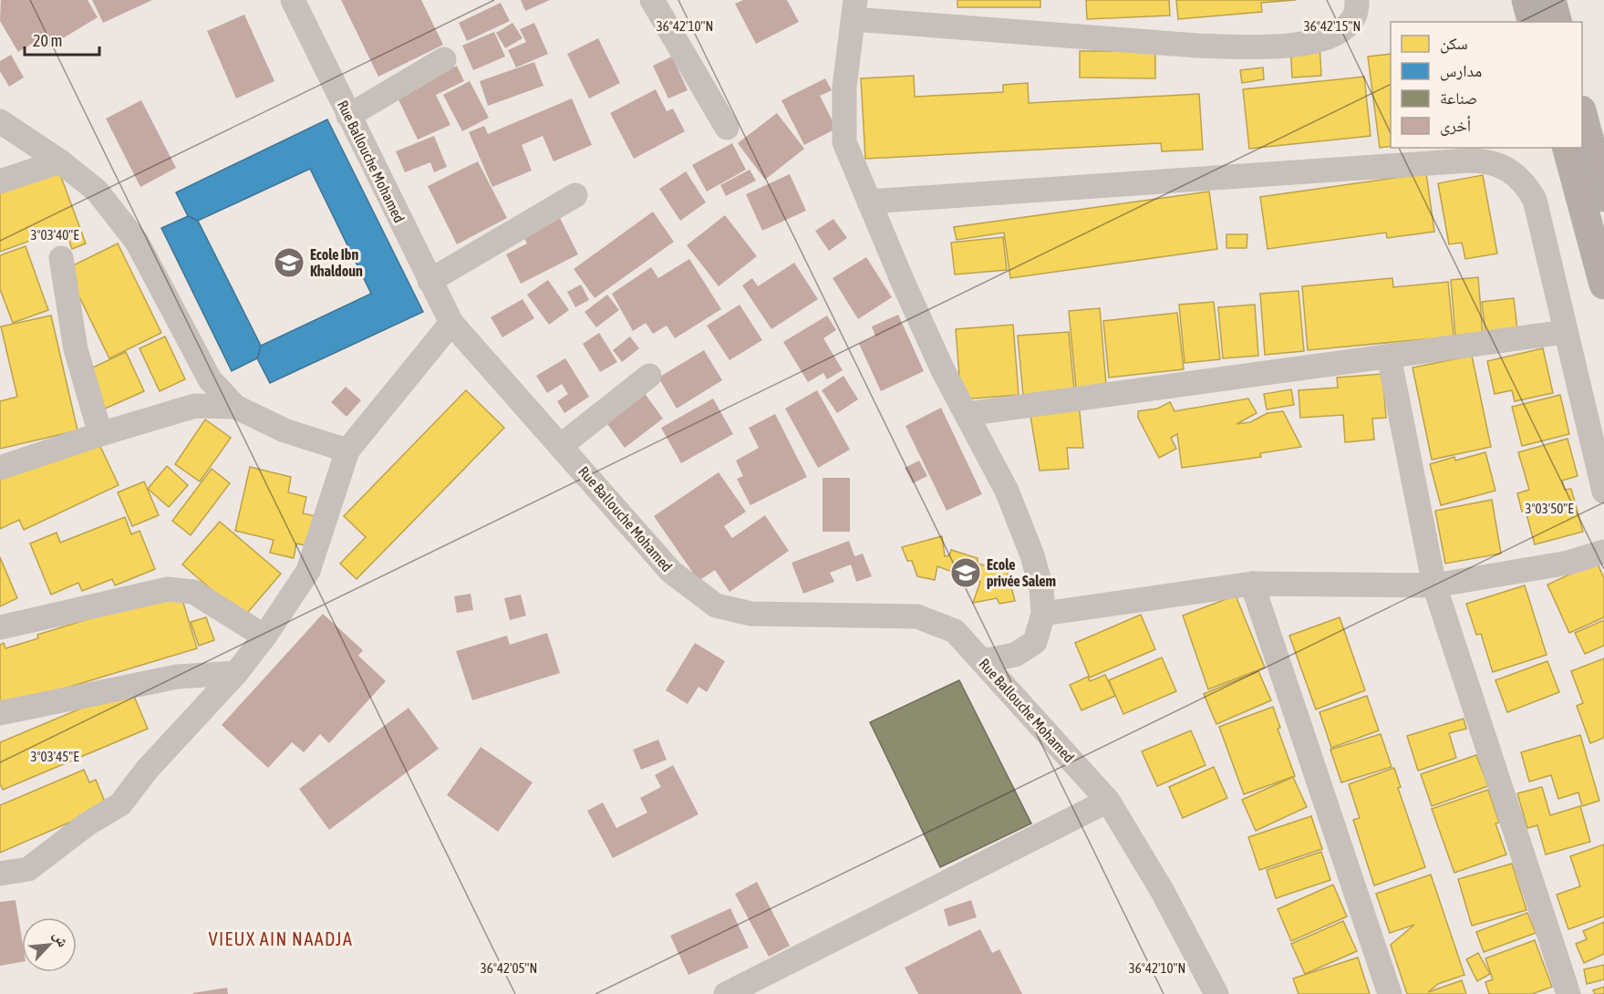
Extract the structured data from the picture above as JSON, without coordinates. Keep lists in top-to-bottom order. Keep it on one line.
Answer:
{"streets":{"street":["Rue Ballouche Mohamed"]},"districts":["VIEUX AIN NAADJA"],"places":{"school or university":["Ecole Ibn Khaldoun","Ecole privée Salem"]},"legend":["سكن","مدارس","صناعة","أخرى"],"scale_bar":"20 m","north":"top right","coordinates":["36°42'10\"N","36°42'15\"N","3°03'40\"E","3°03'50\"E","3°03'45\"E","36°42'05\"N"]}
